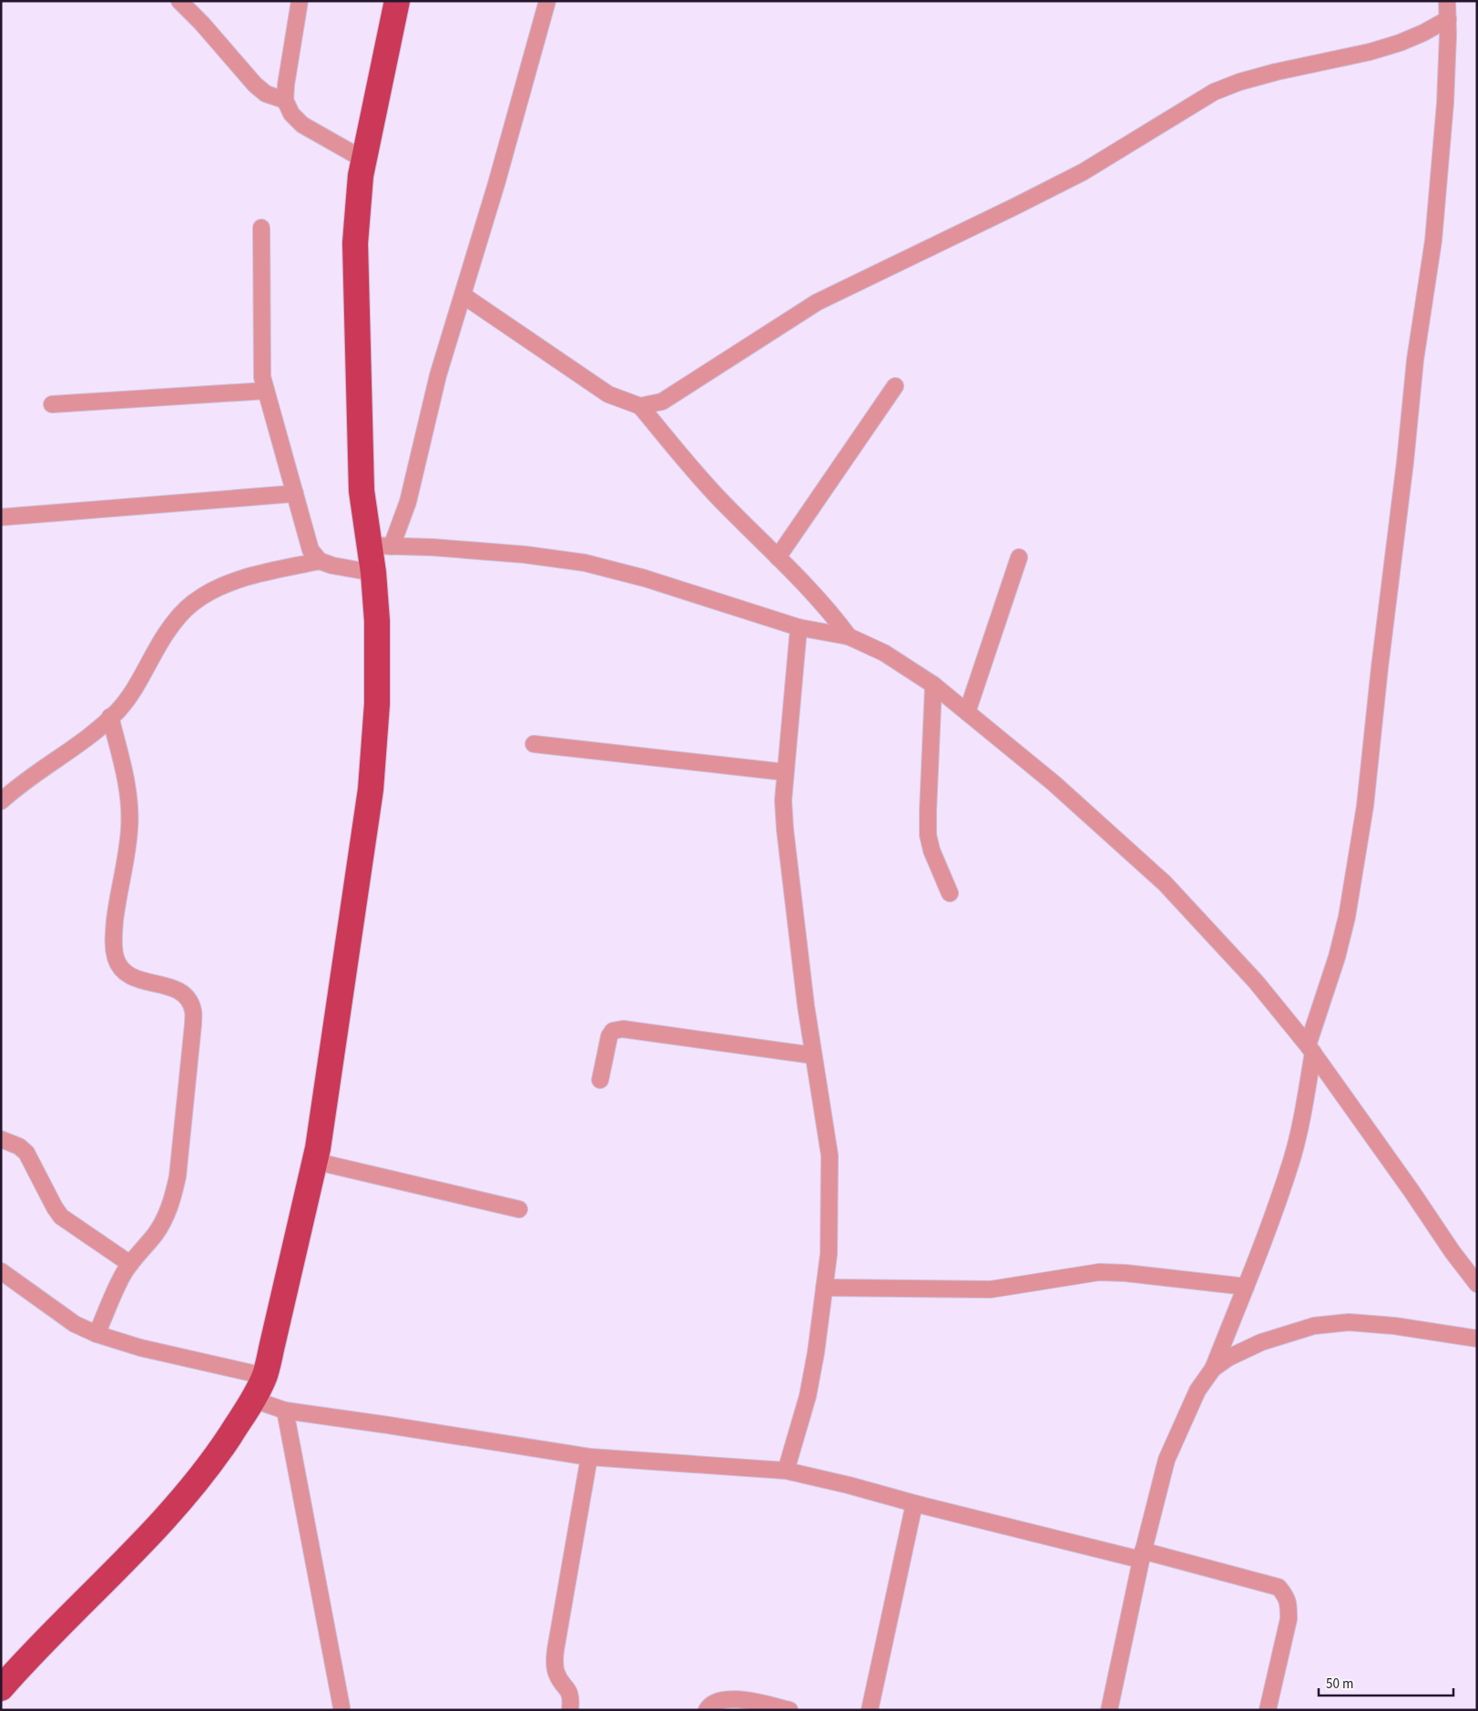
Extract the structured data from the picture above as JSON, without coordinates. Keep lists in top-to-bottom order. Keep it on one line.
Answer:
{"scale_bar":"50 m"}
